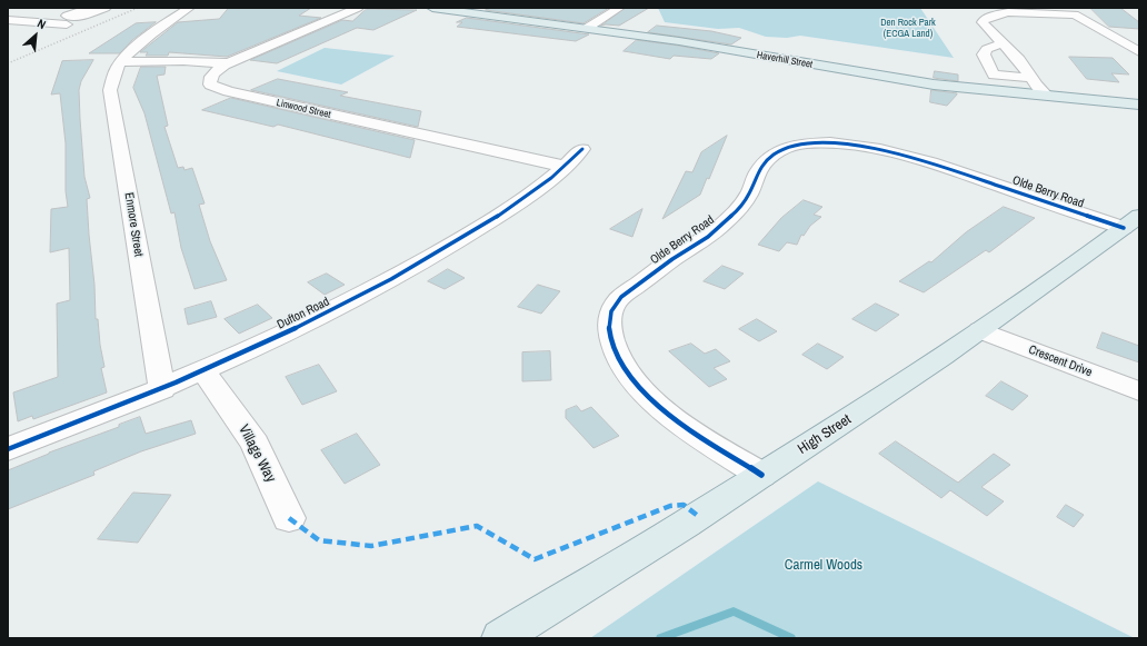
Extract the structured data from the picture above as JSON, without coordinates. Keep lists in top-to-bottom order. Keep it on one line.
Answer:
{"streets":{"main road":["Haverhill Street","High Street"],"street":["Linwood Street","Olde Berry Road","Enmore Street","Dufton Road","Crescent Drive","Village Way"]},"crossings":[["Linwood Street","Dufton Road"],["Olde Berry Road","High Street"],["Enmore Street","Dufton Road"],["Dufton Road","Village Way"],["Crescent Drive","High Street"]],"parks":["Den Rock Park (ECGA Land)","Carmel Woods"],"north":"top right"}
